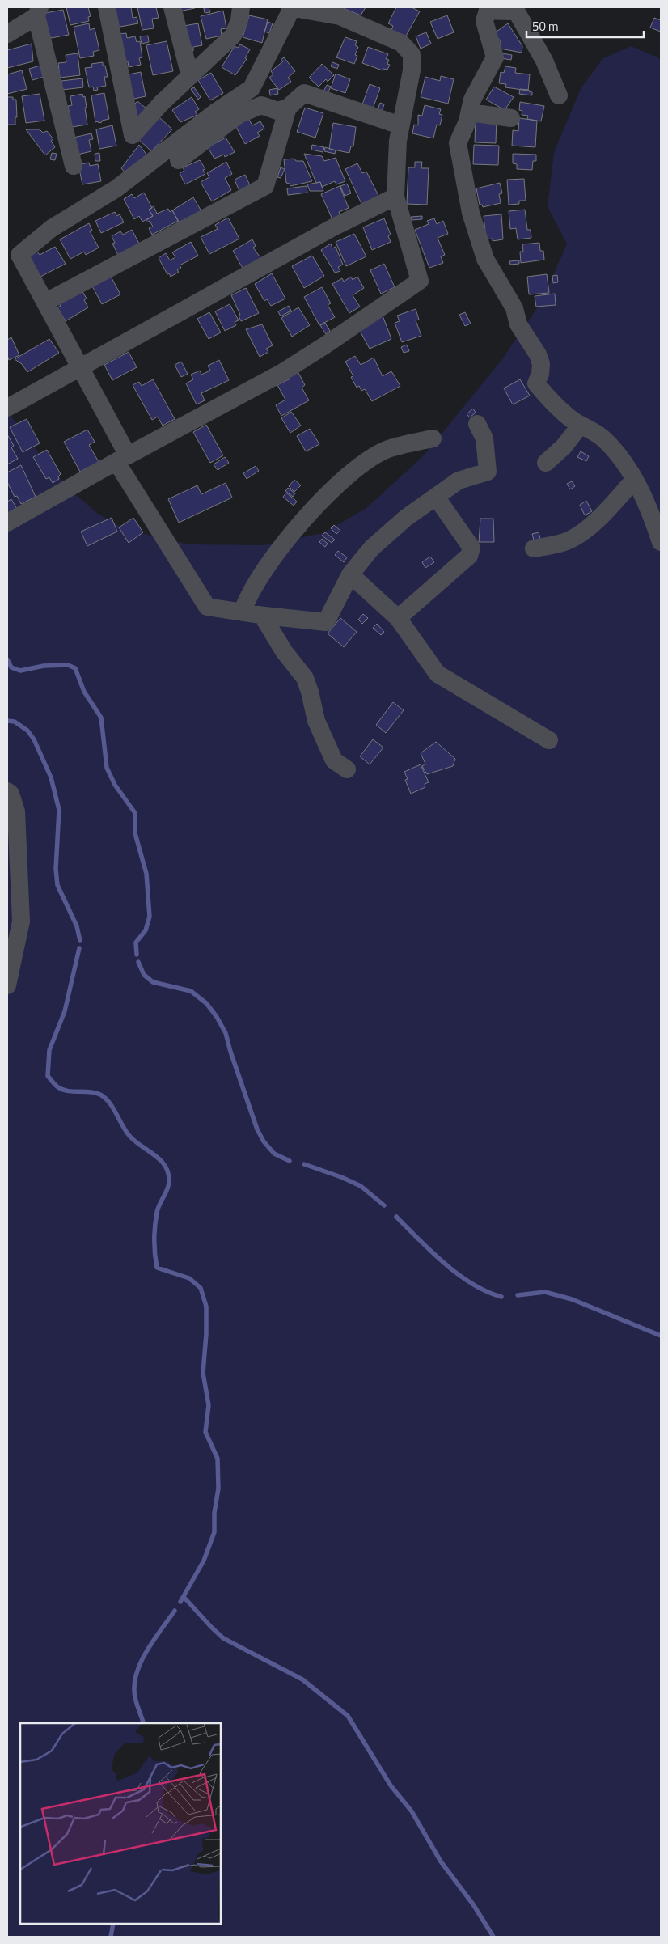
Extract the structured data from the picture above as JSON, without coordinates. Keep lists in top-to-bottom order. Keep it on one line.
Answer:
{"scale_bar":"50 m"}
